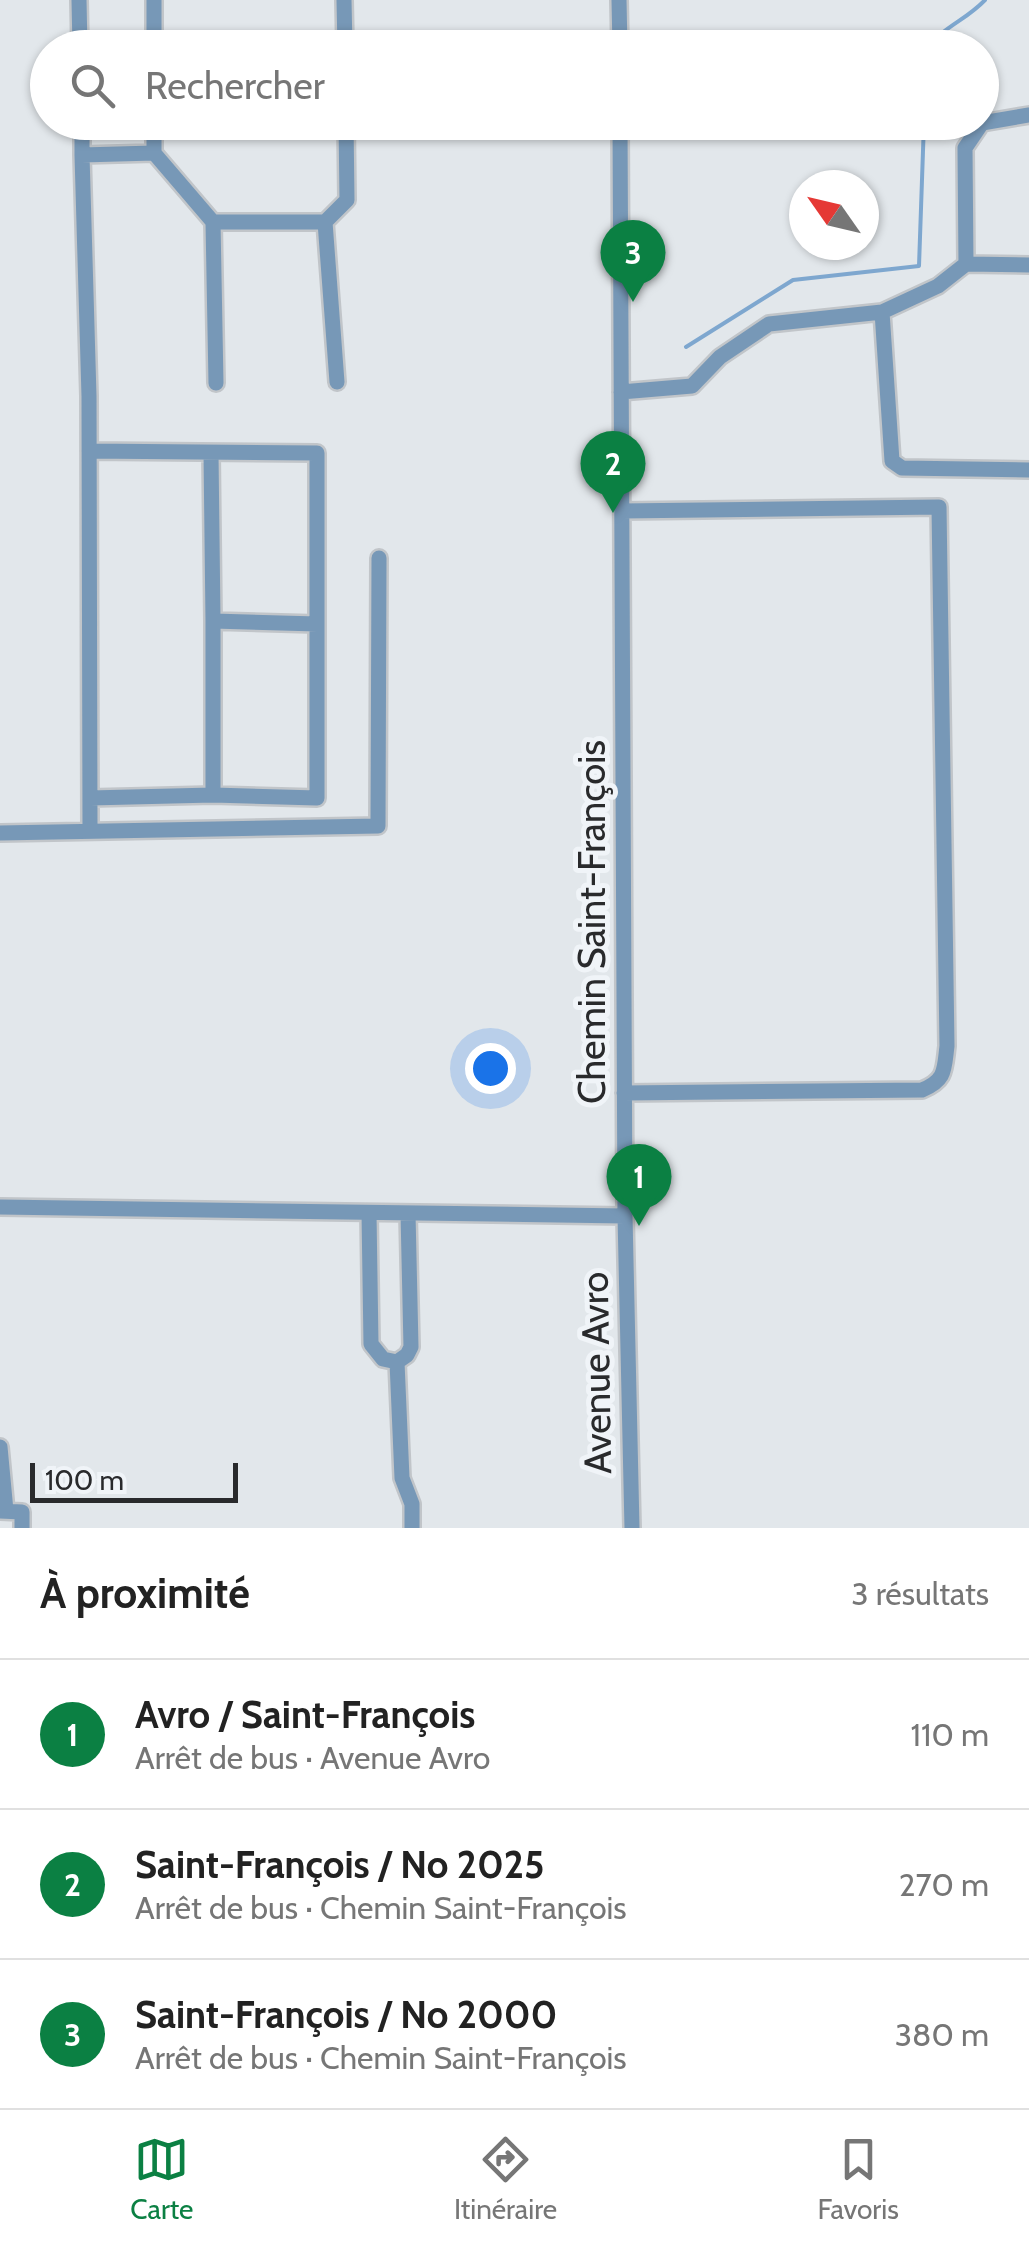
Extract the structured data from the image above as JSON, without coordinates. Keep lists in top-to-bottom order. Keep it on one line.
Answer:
{"streets":{"street":["Chemin Saint-François","Avenue Avro"]},"crossings":[["Chemin Saint-François","Avenue Avro"]],"scale_bar":"100 m","north":"top left","page":{"search":"Rechercher","pins":["3","2","1"],"scale":"100 m","heading":["À proximité","3 résultats"],"list":[{"mark":"1","name":"Avro / Saint-François","note":"Arrêt de bus · Avenue Avro","value":"110 m"},{"mark":"2","name":"Saint-François / No 2025","note":"Arrêt de bus · Chemin Saint-François","value":"270 m"},{"mark":"3","name":"Saint-François / No 2000","note":"Arrêt de bus · Chemin Saint-François","value":"380 m"}],"nav":["Carte","Itinéraire","Favoris"]}}
